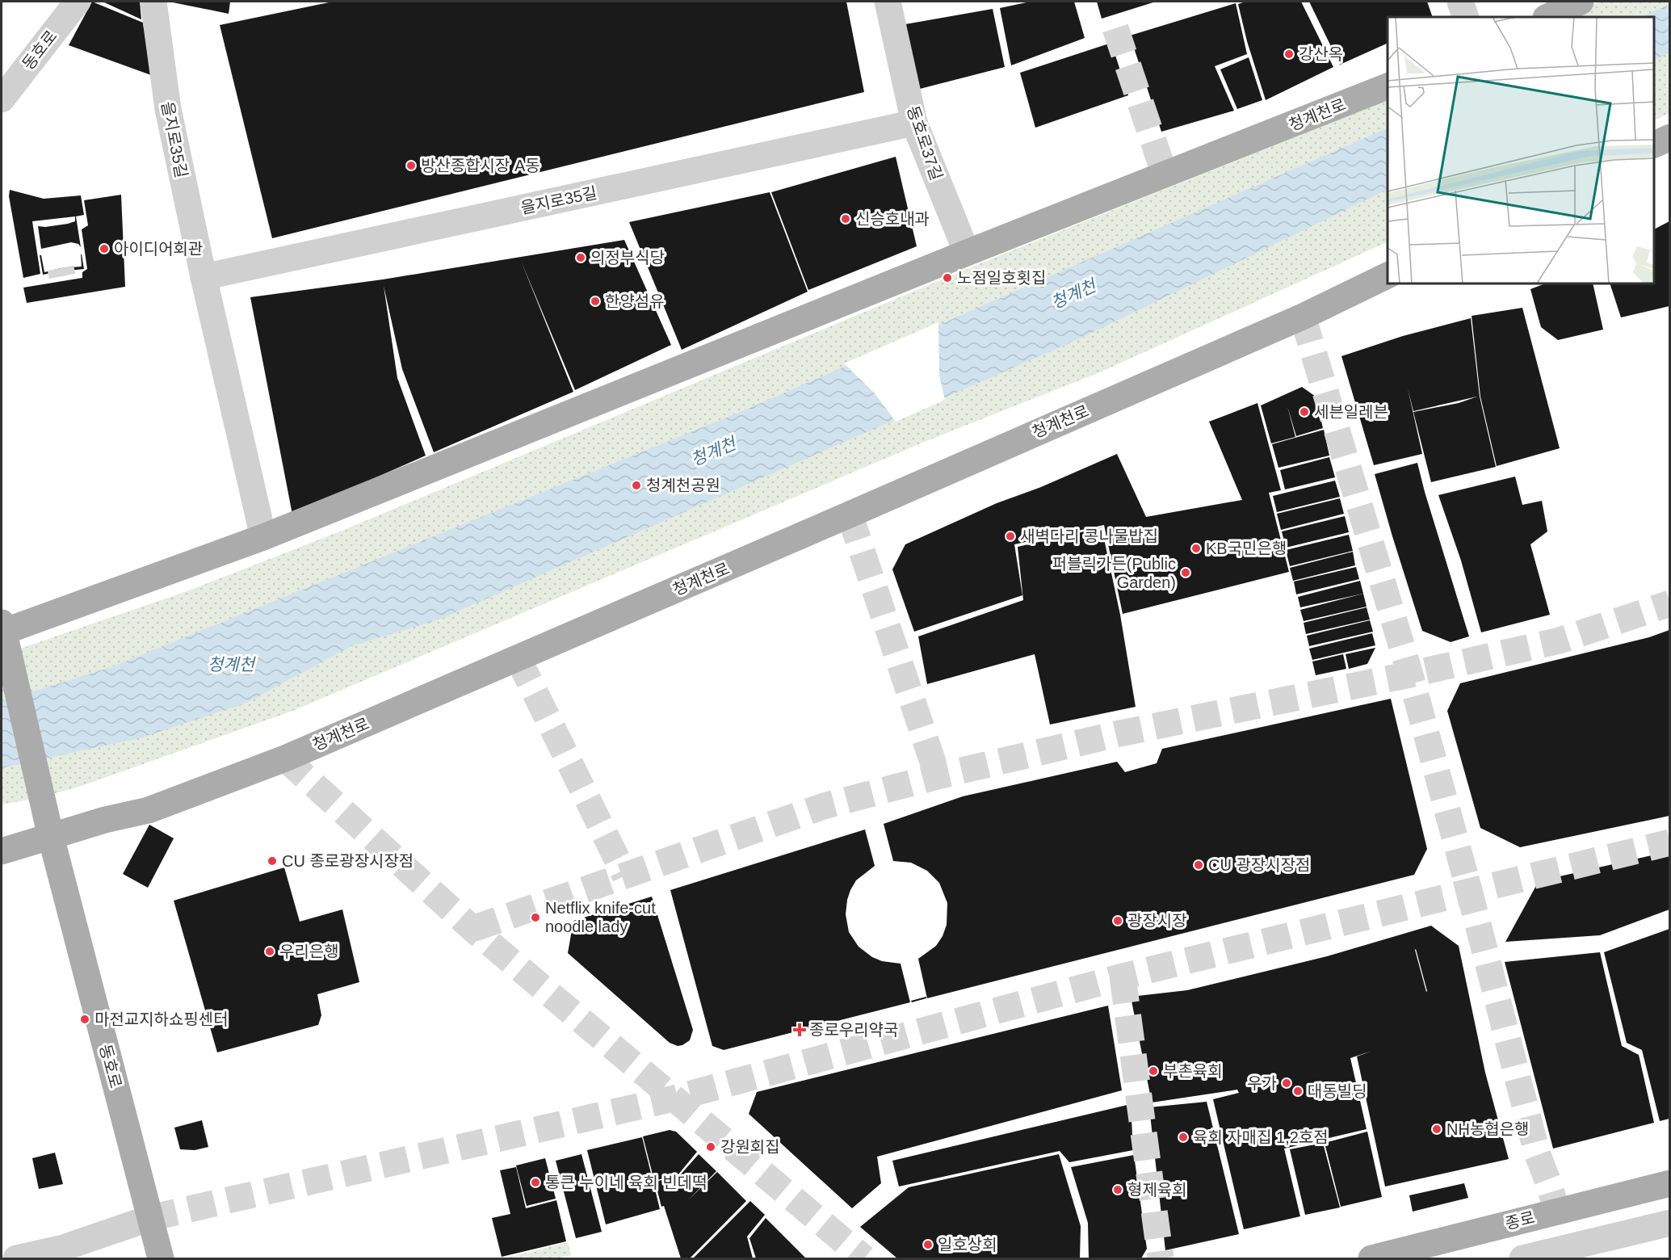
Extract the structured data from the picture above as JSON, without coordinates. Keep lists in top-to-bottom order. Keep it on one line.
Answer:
{"streets":{"main road":["동호로","청계천로","종로"],"street":["을지로35길","동호로37길"]},"crossings":[["동호로","청계천로"],["청계천로","을지로35길"],["청계천로","동호로37길"],["을지로35길","동호로37길"]],"water":["청계천"],"places":{"other":["강산옥","방산종합시장 A동","신승호내과","아이디어회관","의정부식당","노점일호횟집","한양섬유","세븐일레븐","청계천공원","새벽다리 콩나물밥집","KB국민은행","퍼블릭가든(Public Garden)","CU 종로광장시장점","CU 광장시장점","Netflix knife-cut noodle lady","광장시장","우리은행","마전교지하쇼핑센터","부촌육회","우가","대동빌딩","NH농협은행","육회 자매집 1,2호점","강원회집","통큰 누이네 육회 빈데떡","형제육회","일호상회"],"health":["종로우리약국"]}}
